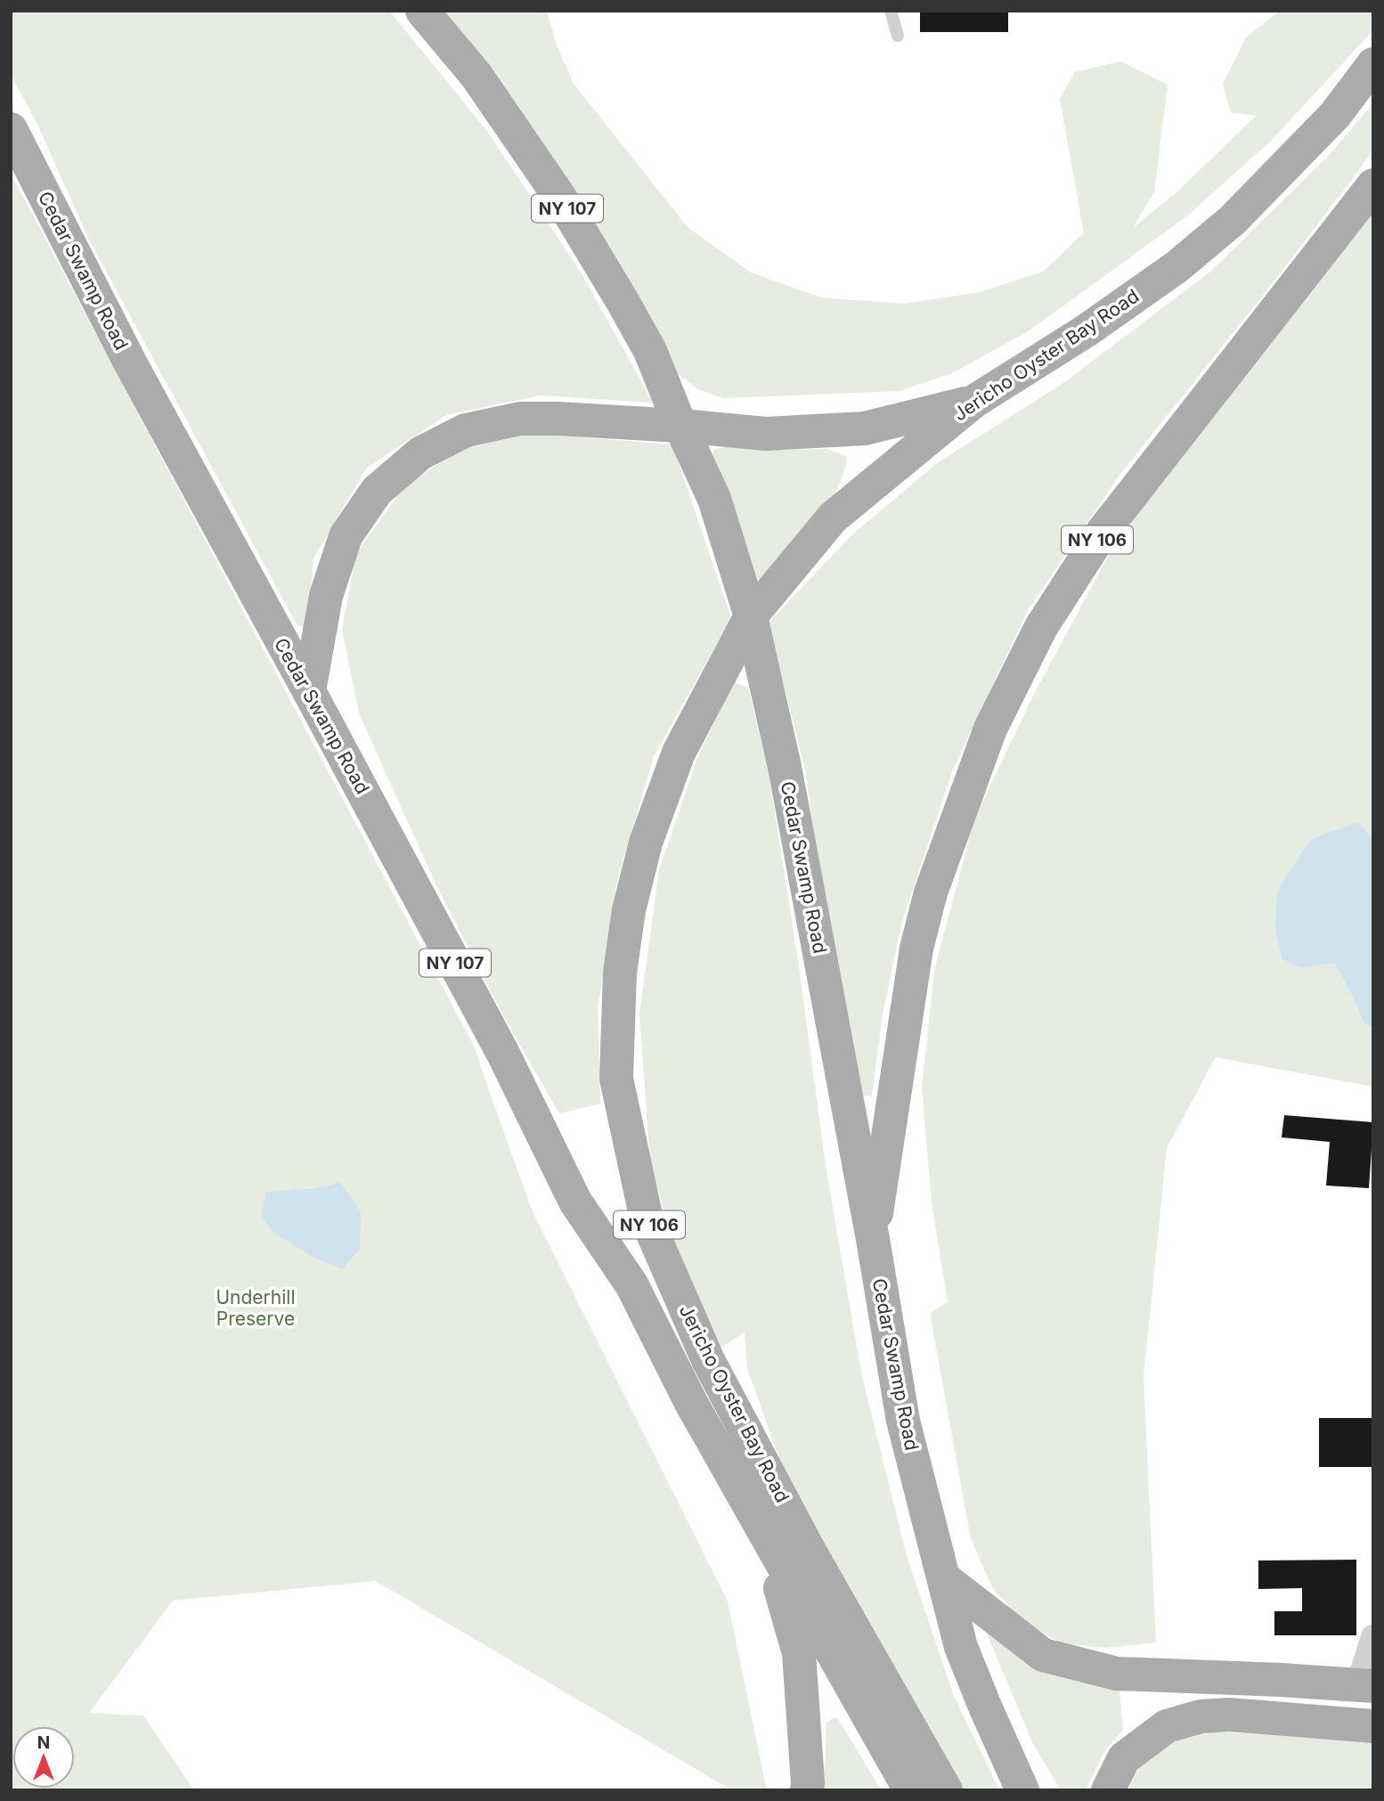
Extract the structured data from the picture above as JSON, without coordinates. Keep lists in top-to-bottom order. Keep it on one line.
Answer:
{"streets":{"main road":["NY 107","Cedar Swamp Road","Jericho Oyster Bay Road","NY 106"]},"crossings":[["Cedar Swamp Road","Jericho Oyster Bay Road"],["Cedar Swamp Road","NY 106"]],"parks":["Underhill Preserve"],"north":"top"}
